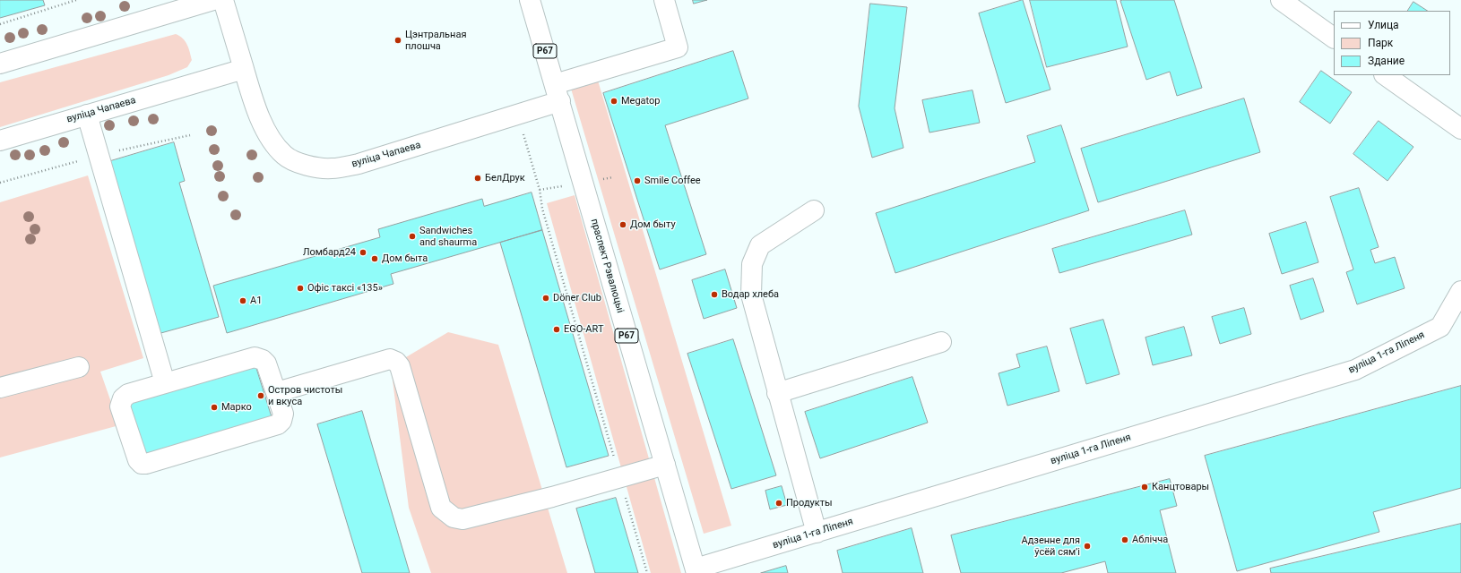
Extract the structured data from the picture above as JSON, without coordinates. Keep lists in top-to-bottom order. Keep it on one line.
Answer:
{"streets":{"main road":["Р67","вуліца Чапаева","праспект Рэвалюцыі","вуліца 1-га Ліпеня"]},"crossings":[["вуліца Чапаева","праспект Рэвалюцыі"],["праспект Рэвалюцыі","вуліца 1-га Ліпеня"]],"places":["Цэнтральная плошча","Megatop","БелДрук","Smile Coffee","Дом быту","Sandwiches and shaurma","Ломбард24","Дом быта","Офіс таксі «135»","Водар хлеба","Döner Club","A1","EGO-ART","Остров чистоты и вкуса","Марко","Канцтовары","Продукты","Аблічча","Адзенне для ўсёй сямʼі"],"legend":["Улица","Парк","Здание"]}
